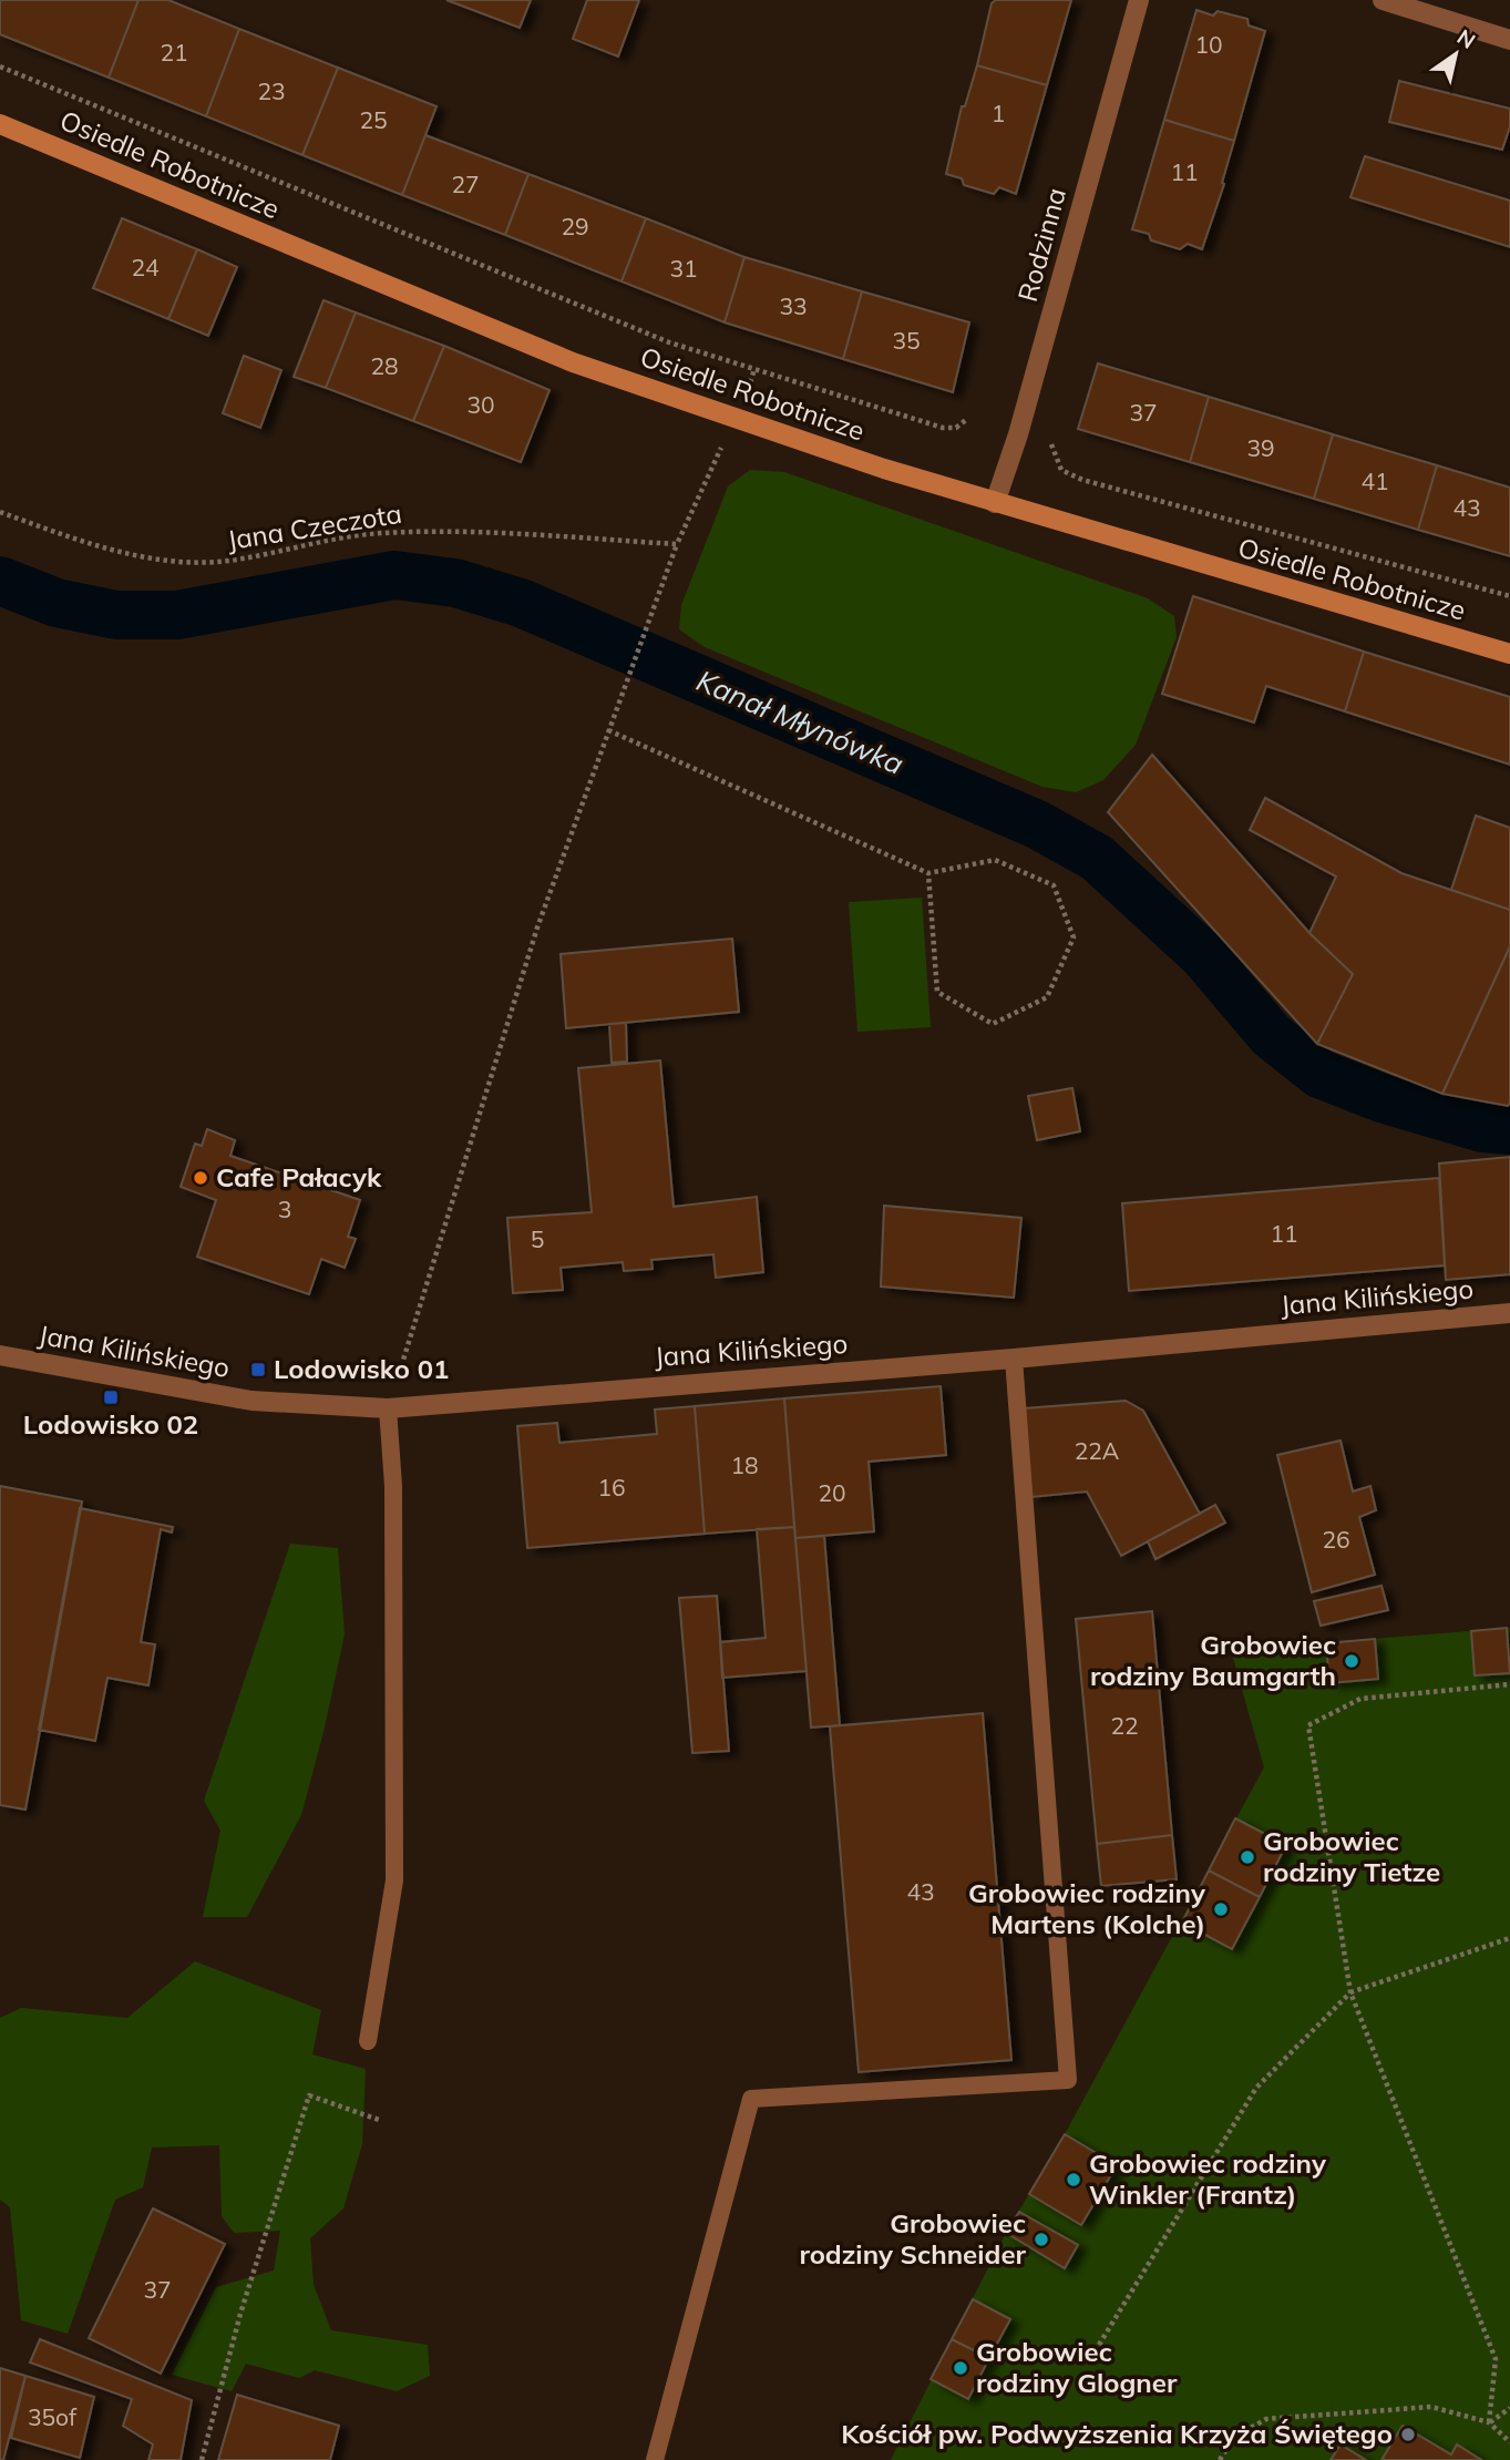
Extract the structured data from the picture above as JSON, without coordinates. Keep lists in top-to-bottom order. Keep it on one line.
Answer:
{"streets":{"street":["Osiedle Robotnicze","Rodzinna","Jana Kilińskiego"],"path":["Jana Czeczota"]},"crossings":[["Osiedle Robotnicze","Rodzinna"]],"water":["Kanał Młynówka"],"places":{"other":["Cafe Pałacyk","Grobowiec rodziny Baumgarth","Grobowiec rodziny Tietze","Grobowiec rodziny Martens (Kolche)","Grobowiec rodziny Winkler (Frantz)","Grobowiec rodziny Schneider","Grobowiec rodziny Glogner","Kościół pw. Podwyższenia Krzyża Świętego"],"transit":["Lodowisko 01","Lodowisko 02"]},"house_numbers":["10","21","23","1","25","11","27","29","24","31","33","35","28","30","37","39","41","43","3","11","5","22A","18","16","20","26","22","43","37","35of"],"north":"top right"}
